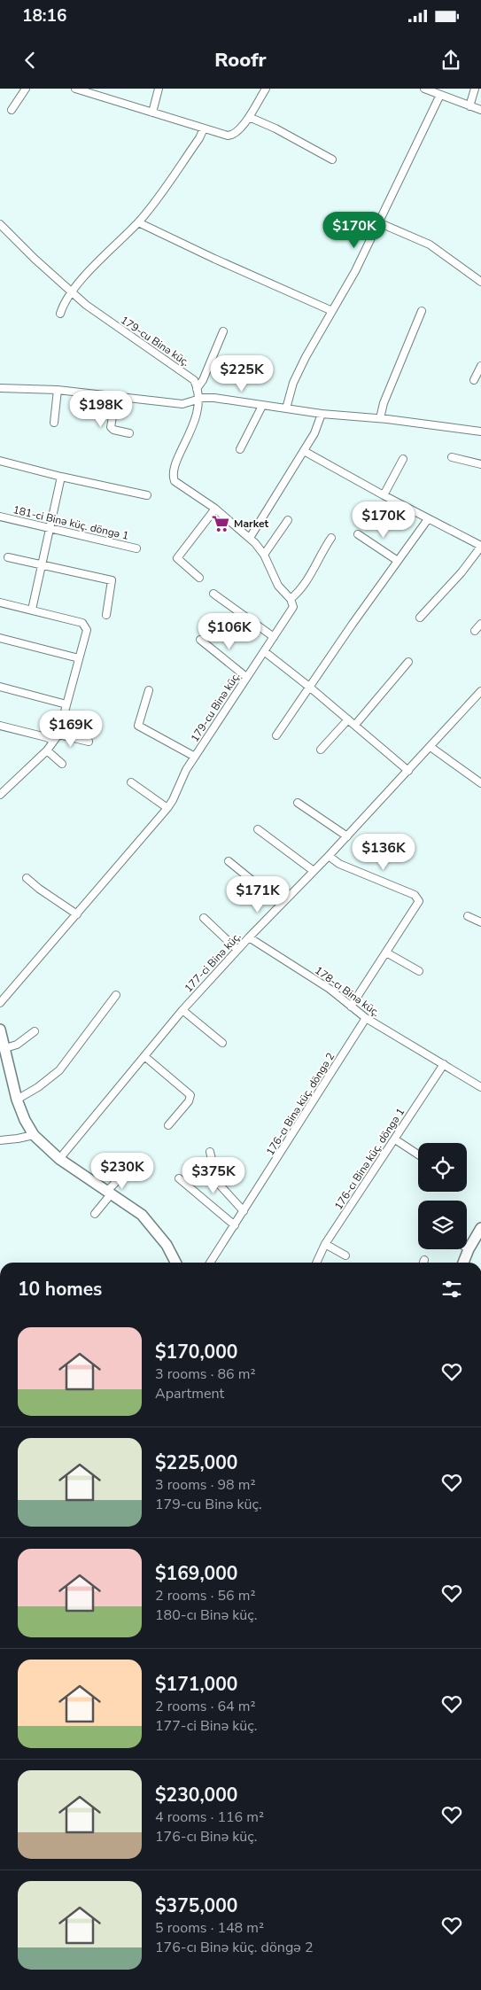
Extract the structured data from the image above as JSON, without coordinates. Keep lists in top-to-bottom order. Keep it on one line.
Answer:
{"streets":{"street":["179-cu Binə küç.","181-ci Binə küç. döngə 1","177-ci Binə küç.","178-cı Binə küç.","176-cı Binə küç. döngə 2","176-cı Binə küç. döngə 1"]},"crossings":[["177-ci Binə küç.","178-cı Binə küç."],["178-cı Binə küç.","176-cı Binə küç. döngə 2"],["178-cı Binə küç.","176-cı Binə küç. döngə 1"]],"places":{"supermarket":["Market"]},"page":{"status":"18:16","header":"Roofr","price":["$170K","$225K","$198K","$170K","$106K","$169K","$136K","$171K","$230K","$375K"],"heading":"10 homes","list":[{"name":"$170,000","note":"3 rooms · 86 m² · Apartment"},{"name":"$225,000","note":"3 rooms · 98 m² · 179-cu Binə küç."},{"name":"$169,000","note":"2 rooms · 56 m² · 180-cı Binə küç."},{"name":"$171,000","note":"2 rooms · 64 m² · 177-ci Binə küç."},{"name":"$230,000","note":"4 rooms · 116 m² · 176-cı Binə küç."},{"name":"$375,000","note":"5 rooms · 148 m² · 176-cı Binə küç. döngə 2"}]}}
